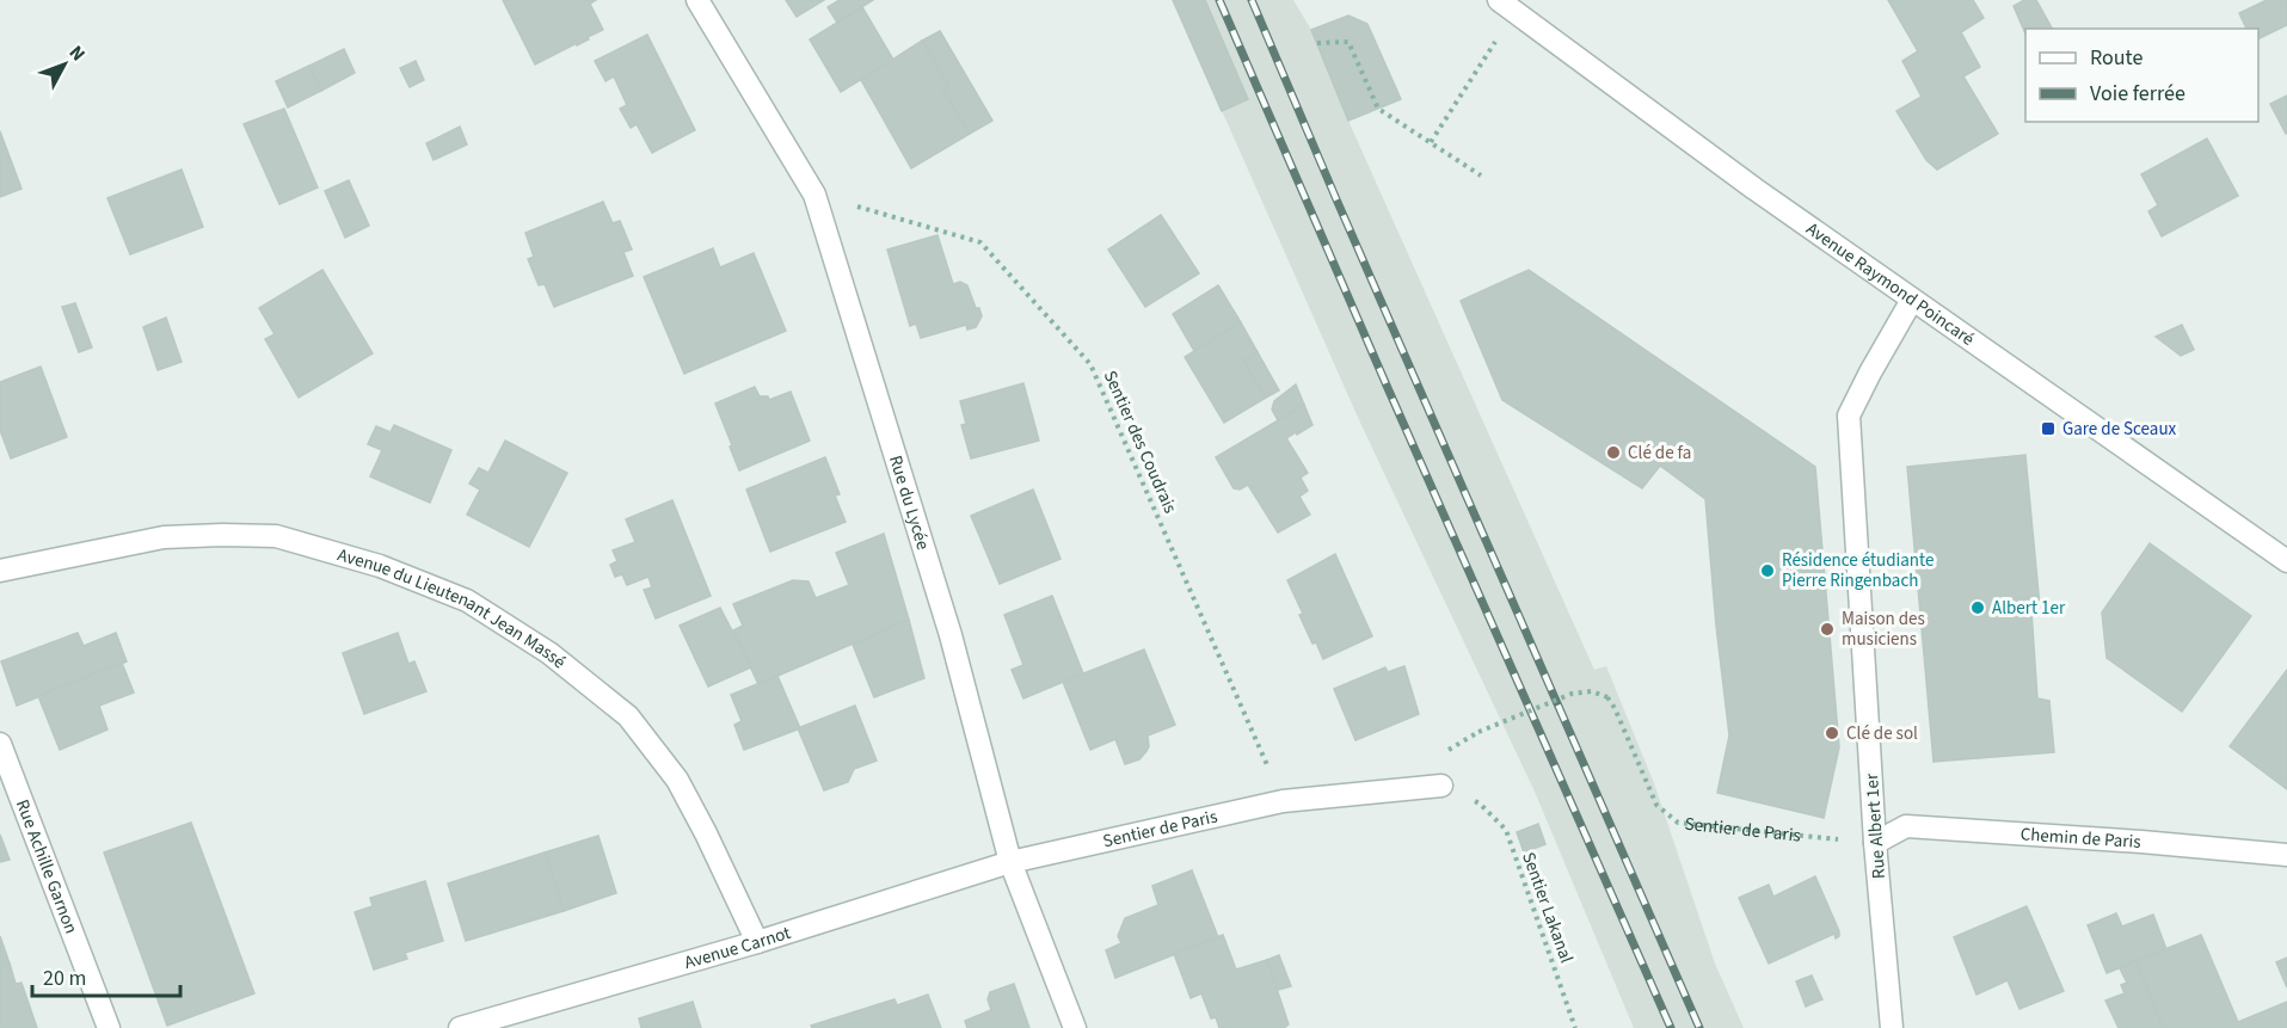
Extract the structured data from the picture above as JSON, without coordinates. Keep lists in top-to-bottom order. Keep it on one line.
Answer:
{"streets":{"street":["Avenue Raymond Poincaré","Rue du Lycée","Avenue du Lieutenant Jean Massé","Rue Albert 1er","Sentier de Paris","Chemin de Paris","Rue Achille Garnon","Avenue Carnot"],"path":["Sentier des Coudrais","Sentier Lakanal"]},"crossings":[["Avenue Raymond Poincaré","Rue Albert 1er"],["Sentier des Coudrais","Rue du Lycée"],["Sentier des Coudrais","Sentier de Paris"],["Rue du Lycée","Sentier de Paris"],["Rue du Lycée","Avenue Carnot"],["Avenue du Lieutenant Jean Massé","Avenue Carnot"],["Rue Albert 1er","Sentier de Paris"],["Rue Albert 1er","Chemin de Paris"],["Sentier de Paris","Chemin de Paris"],["Sentier de Paris","Avenue Carnot"]],"places":{"transit":["Gare de Sceaux"],"other":["Clé de fa","Résidence étudiante Pierre Ringenbach","Albert 1er","Maison des musiciens","Clé de sol"]},"legend":["Route","Voie ferrée"],"scale_bar":"20 m","north":"top right"}
